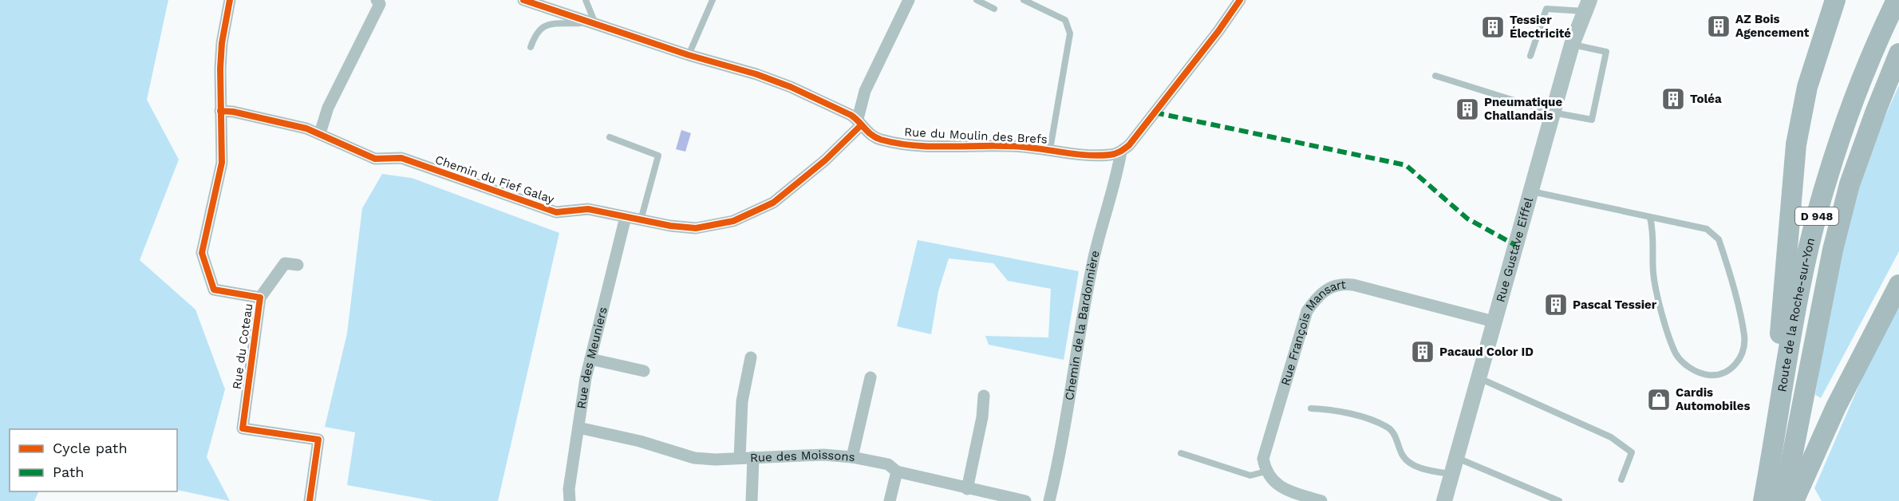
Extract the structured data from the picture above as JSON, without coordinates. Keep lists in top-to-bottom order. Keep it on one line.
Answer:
{"streets":{"highway":["D 948","Route de la Roche-sur-Yon"],"street":["Rue du Moulin des Brefs","Chemin du Fief Galay","Rue Gustave Eiffel","Chemin de la Bardonnière","Rue François Mansart","Rue du Coteau","Rue des Meuniers","Rue des Moissons"]},"crossings":[["Rue du Moulin des Brefs","Chemin du Fief Galay"],["Rue du Moulin des Brefs","Chemin de la Bardonnière"],["Chemin du Fief Galay","Rue des Meuniers"],["Rue Gustave Eiffel","Rue François Mansart"],["Rue des Meuniers","Rue des Moissons"]],"places":{"building":["AZ Bois Agencement","Tessier Électricité","Toléa","Pneumatique Challandais","Pascal Tessier","Pacaud Color ID"],"shop":["Cardis Automobiles"]},"legend":["Cycle path","Path"]}
